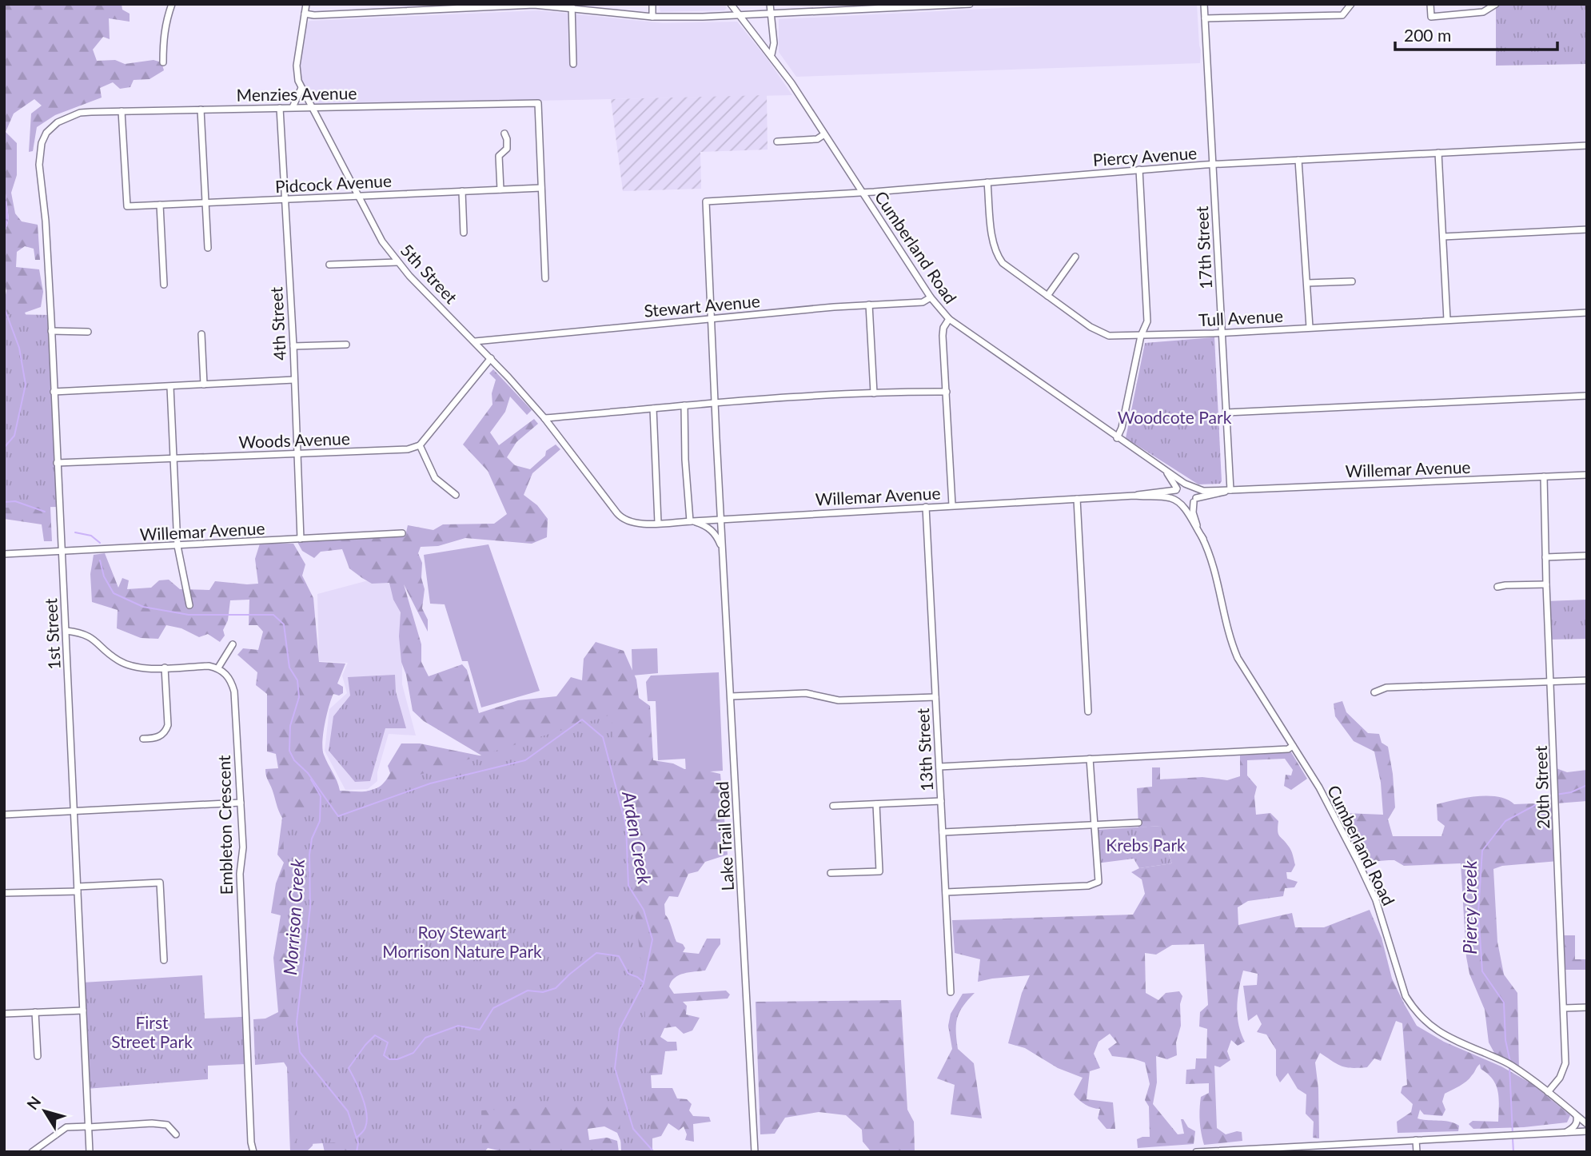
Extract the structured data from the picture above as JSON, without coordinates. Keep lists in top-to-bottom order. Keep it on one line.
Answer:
{"streets":{"street":["Menzies Avenue","Piercy Avenue","Pidcock Avenue","Cumberland Road","17th Street","5th Street","Stewart Avenue","Tull Avenue","4th Street","Woods Avenue","Willemar Avenue","1st Street","13th Street","20th Street","Embleton Crescent","Lake Trail Road"]},"crossings":[["Menzies Avenue","Pidcock Avenue"],["Menzies Avenue","5th Street"],["Menzies Avenue","4th Street"],["Menzies Avenue","1st Street"],["Piercy Avenue","Cumberland Road"],["Piercy Avenue","17th Street"],["Piercy Avenue","Tull Avenue"],["Piercy Avenue","Lake Trail Road"],["Pidcock Avenue","5th Street"],["Pidcock Avenue","4th Street"],["Cumberland Road","Stewart Avenue"],["Cumberland Road","Willemar Avenue"],["Cumberland Road","20th Street"],["17th Street","Tull Avenue"],["17th Street","Willemar Avenue"],["5th Street","Stewart Avenue"],["5th Street","Willemar Avenue"],["Stewart Avenue","Lake Trail Road"],["4th Street","Woods Avenue"],["4th Street","Willemar Avenue"],["Woods Avenue","1st Street"],["Willemar Avenue","1st Street"],["Willemar Avenue","13th Street"],["Willemar Avenue","20th Street"],["Willemar Avenue","Lake Trail Road"]],"water":["Arden Creek","Piercy Creek","Morrison Creek"],"parks":["Woodcote Park","Krebs Park","Roy Stewart Morrison Nature Park","First Street Park"],"scale_bar":"200 m","north":"top left"}
